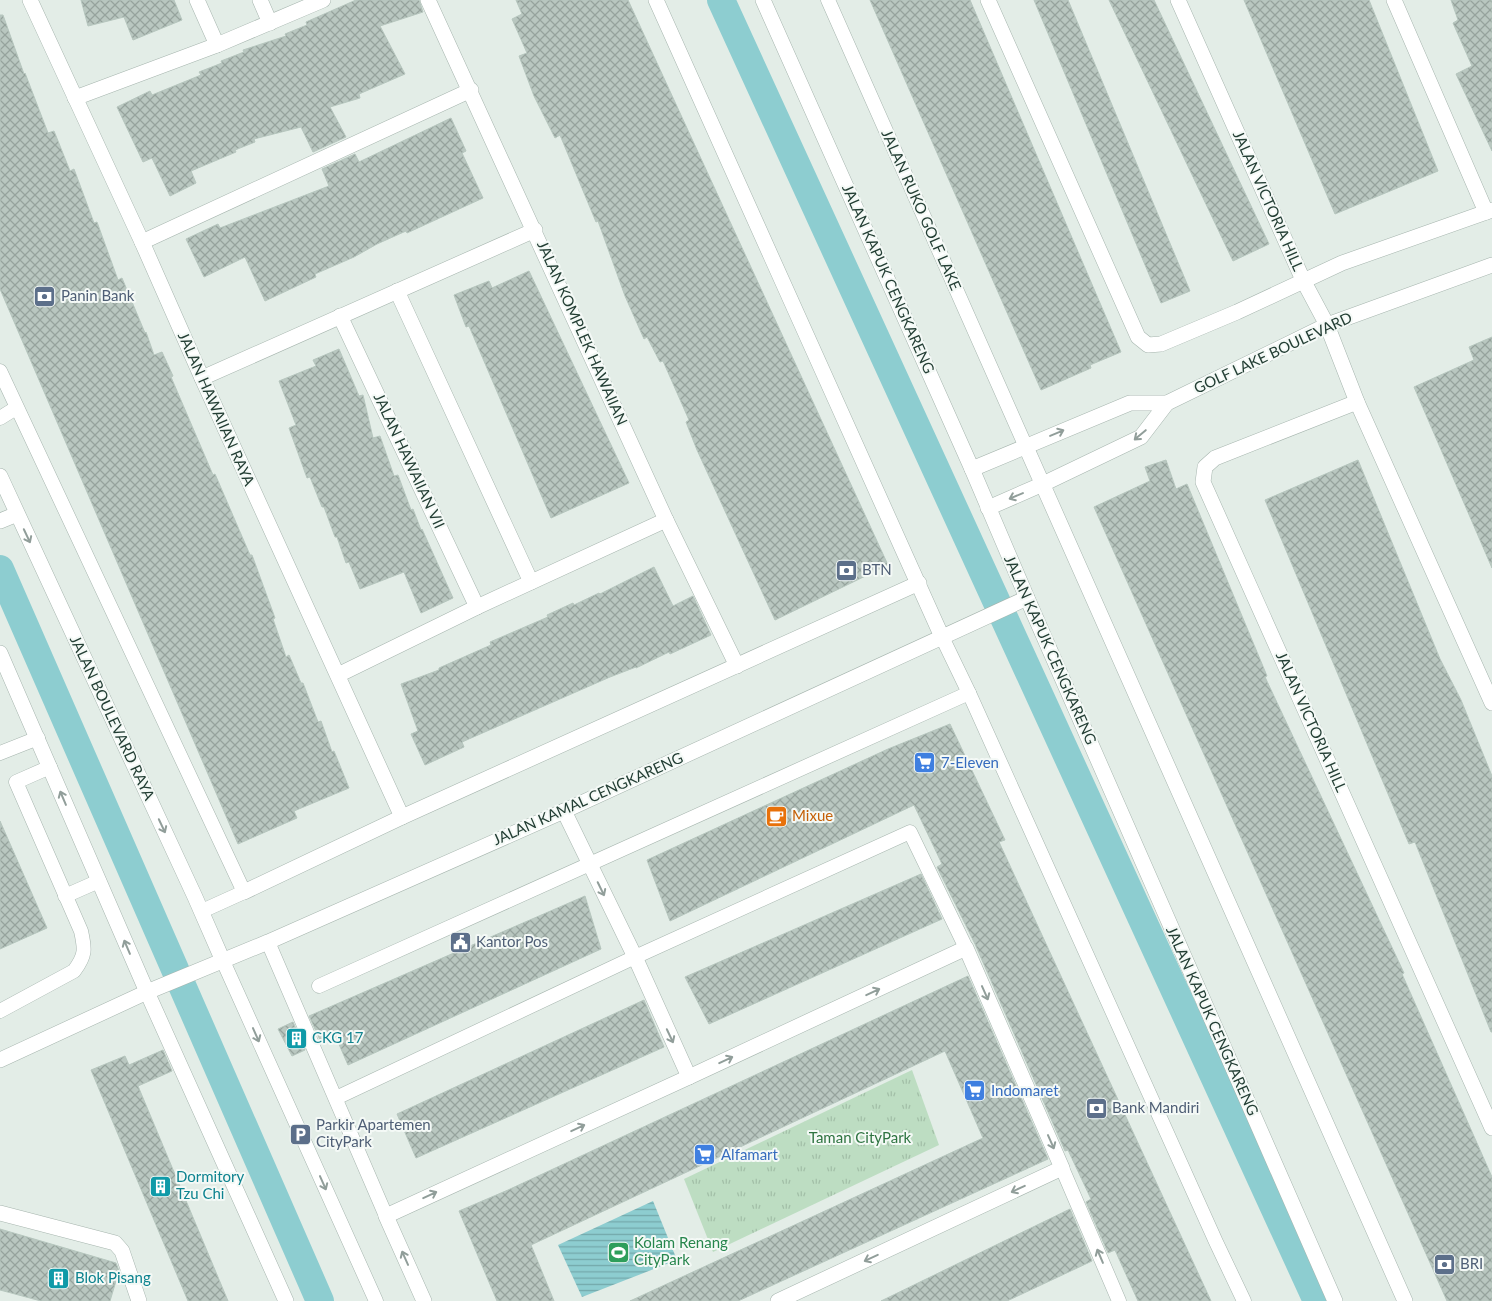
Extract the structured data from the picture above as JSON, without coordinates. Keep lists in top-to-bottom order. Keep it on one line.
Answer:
{"streets":{"street":["JALAN VICTORIA HILL","JALAN KAPUK CENGKARENG","JALAN KOMPLEK HAWAIIAN","GOLF LAKE BOULEVARD","JALAN HAWAIIAN RAYA","JALAN HAWAIIAN VII","JALAN BOULEVARD RAYA","JALAN KAMAL CENGKARENG"],"lane":["JALAN RUKO GOLF LAKE"]},"crossings":[["JALAN VICTORIA HILL","GOLF LAKE BOULEVARD"],["JALAN RUKO GOLF LAKE","GOLF LAKE BOULEVARD"],["JALAN KAPUK CENGKARENG","GOLF LAKE BOULEVARD"],["JALAN KAPUK CENGKARENG","JALAN KAMAL CENGKARENG"],["JALAN BOULEVARD RAYA","JALAN KAMAL CENGKARENG"]],"parks":["Taman CityPark"],"places":{"bank":["Panin Bank","BTN","Bank Mandiri","BRI"],"supermarket":["7-Eleven","Indomaret","Alfamart"],"cafe":["Mixue"],"public building":["Kantor Pos"],"building":["CKG 17","Dormitory Tzu Chi","Blok Pisang"],"parking":["Parkir Apartemen CityPark"],"sports":["Kolam Renang CityPark"]}}
